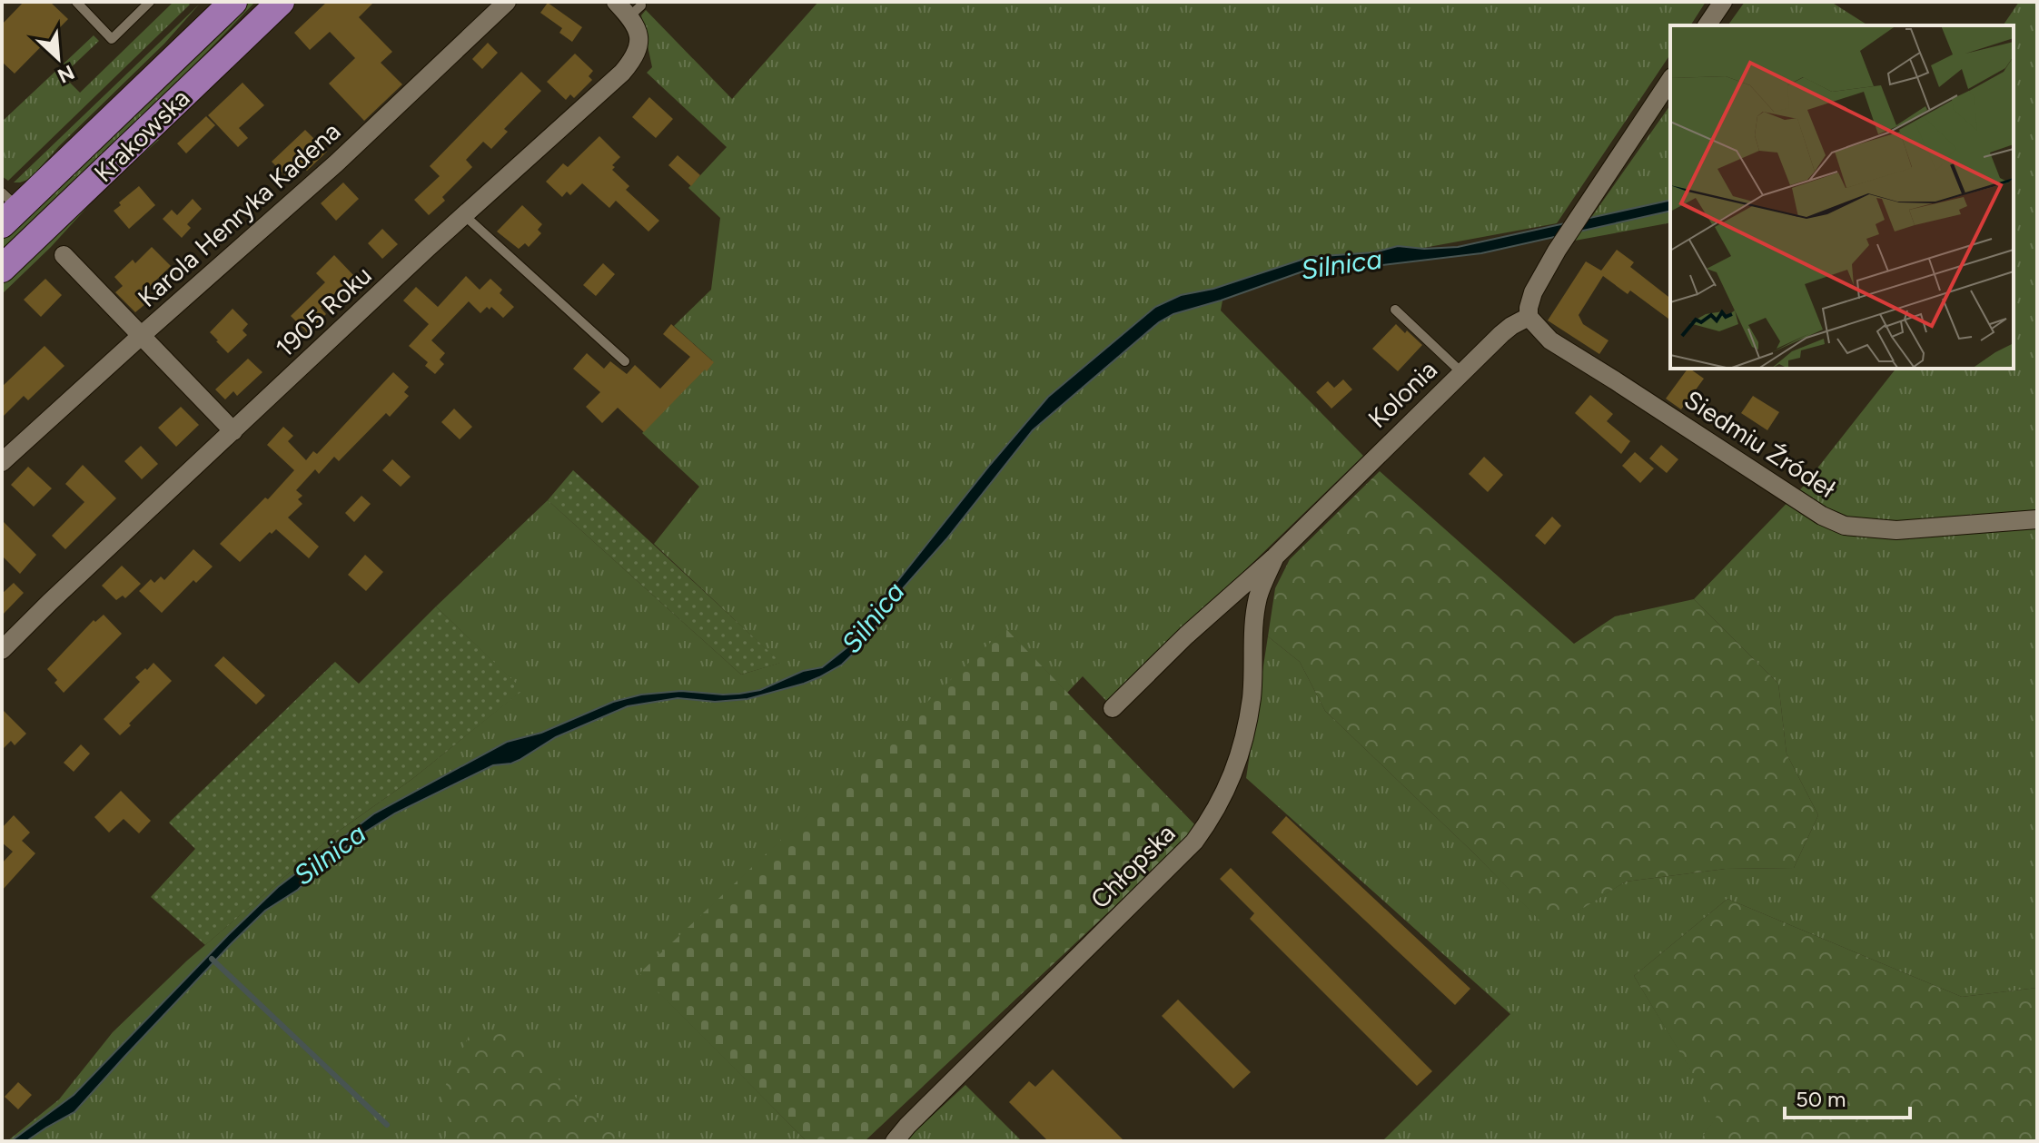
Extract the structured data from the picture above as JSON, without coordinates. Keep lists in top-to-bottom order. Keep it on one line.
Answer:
{"streets":{"main road":["Krakowska"],"street":["Karola Henryka Kadena","1905 Roku","Kolonia","Siedmiu Źródeł","Chłopska"]},"crossings":[["Kolonia","Siedmiu Źródeł"],["Kolonia","Chłopska"]],"water":["Silnica"],"scale_bar":"50 m","north":"bottom right"}
